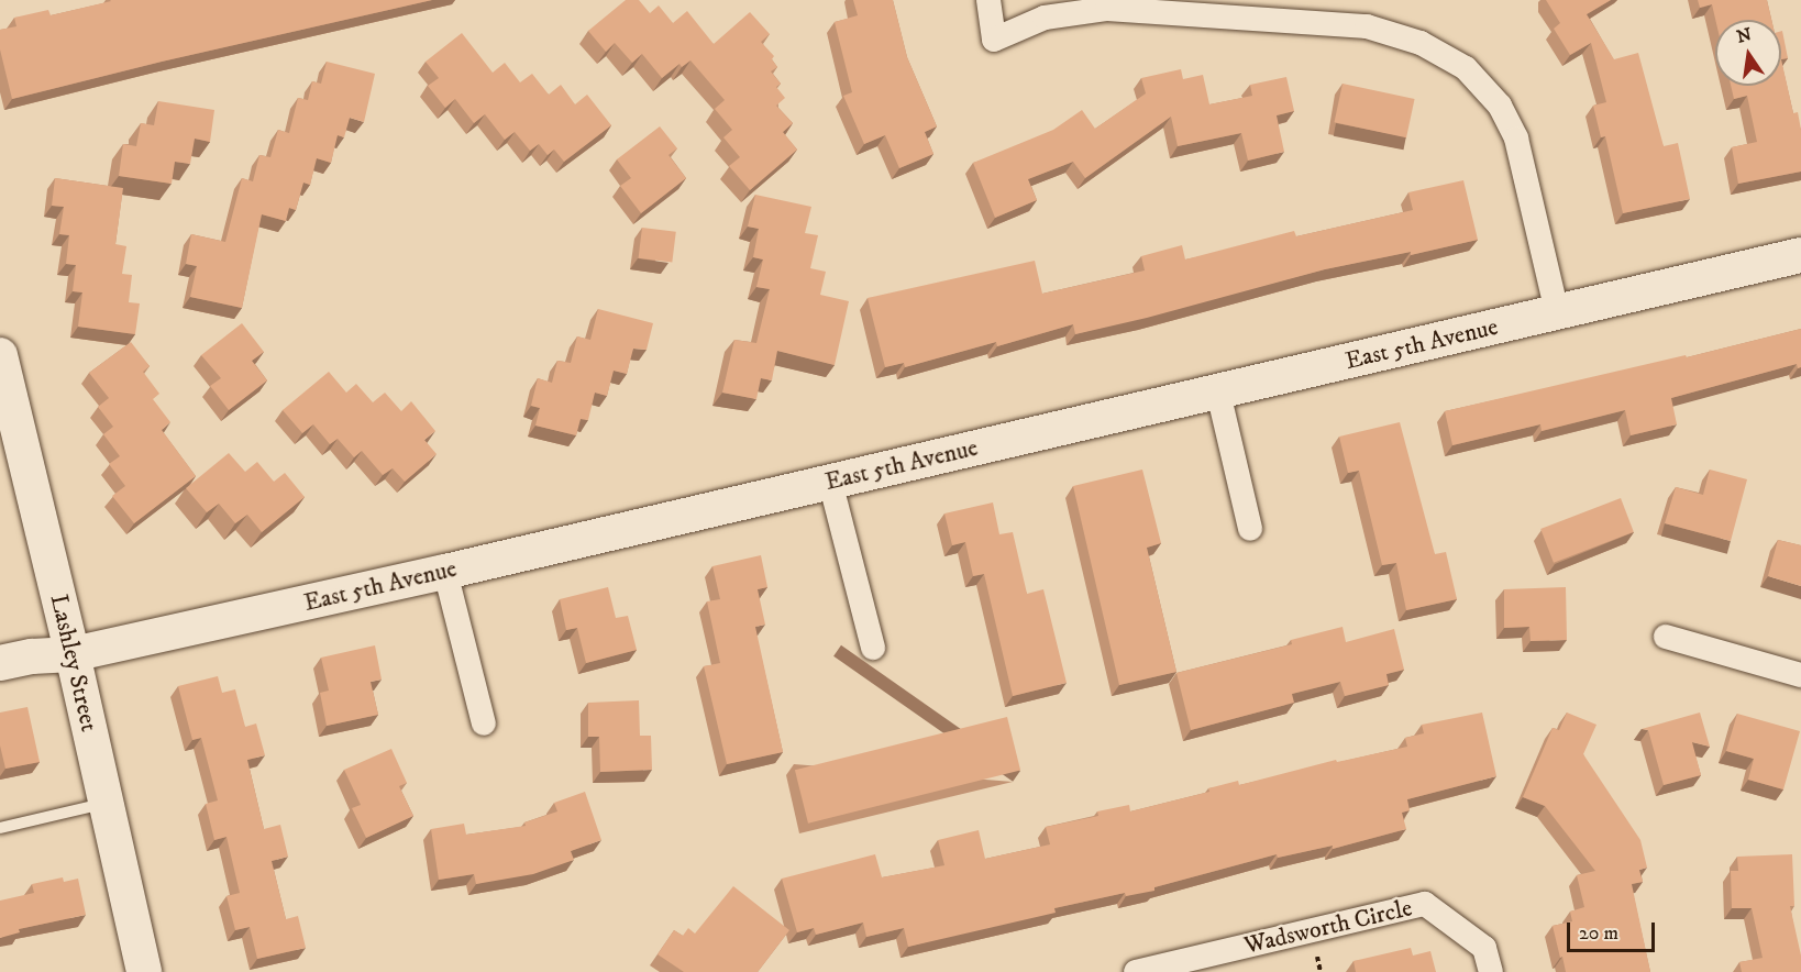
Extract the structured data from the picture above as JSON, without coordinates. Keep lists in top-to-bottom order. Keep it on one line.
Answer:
{"streets":{"street":["East 5th Avenue","Lashley Street","Wadsworth Circle"]},"crossings":[["East 5th Avenue","Lashley Street"]],"scale_bar":"20 m","north":"top"}
